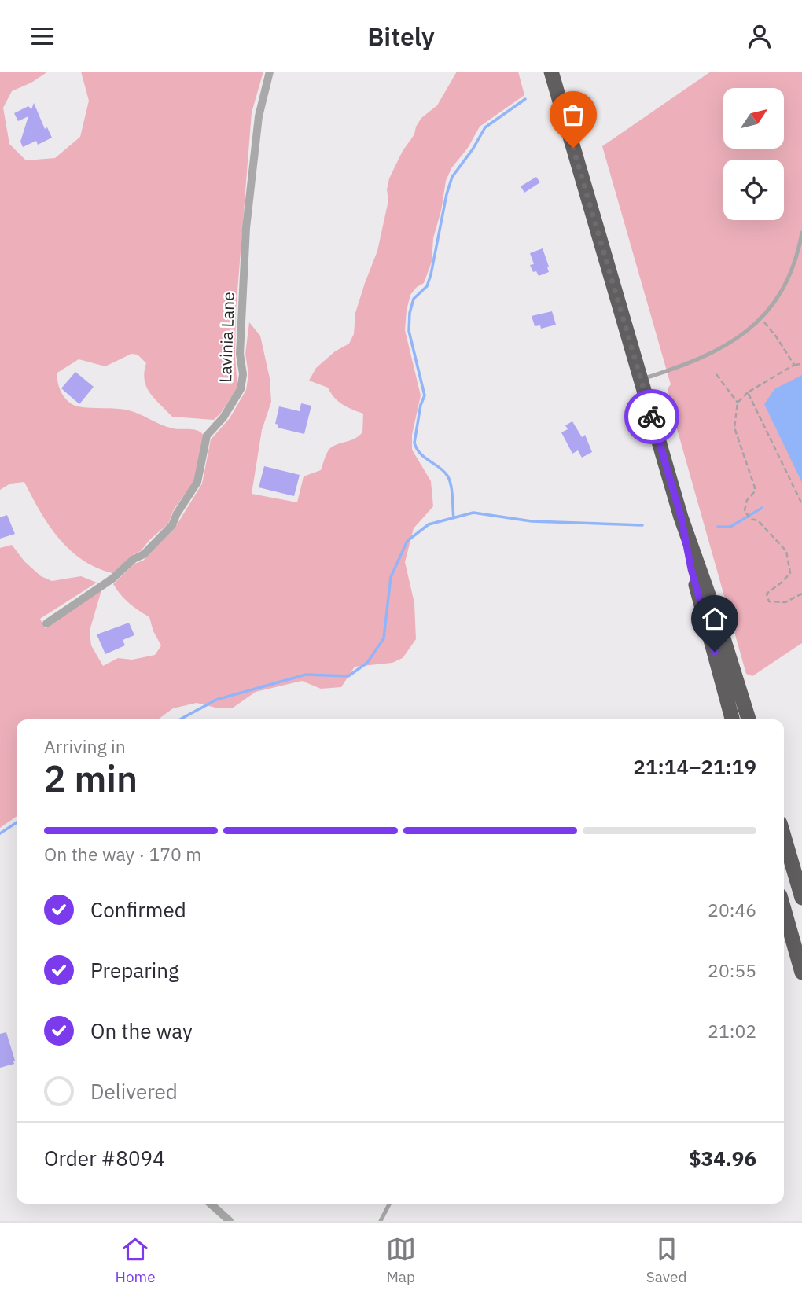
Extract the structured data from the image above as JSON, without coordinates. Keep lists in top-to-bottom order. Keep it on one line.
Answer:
{"streets":{"street":["Lavinia Lane"]},"north":"top right","page":{"header":"Bitely","heading":["2 min","Arriving in","21:14–21:19"],"panel":["Order #8094","$34.96"],"bar":"On the way · 170 m","list":[["Confirmed","20:46"],["Preparing","20:55"],["On the way","21:02"],"Delivered"],"tabs":["Home","Map","Saved"]}}
